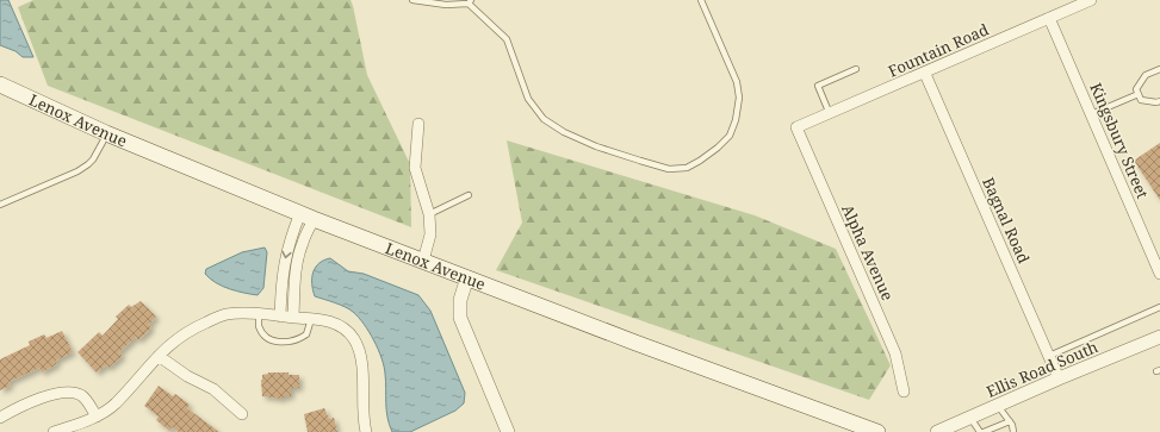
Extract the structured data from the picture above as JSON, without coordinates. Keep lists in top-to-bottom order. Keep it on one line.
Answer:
{"streets":{"main road":["Lenox Avenue"],"street":["Fountain Road","Kingsbury Street","Bagnal Road","Alpha Avenue","Ellis Road South"]},"crossings":[["Fountain Road","Kingsbury Street"],["Fountain Road","Bagnal Road"],["Fountain Road","Alpha Avenue"],["Bagnal Road","Ellis Road South"]]}
